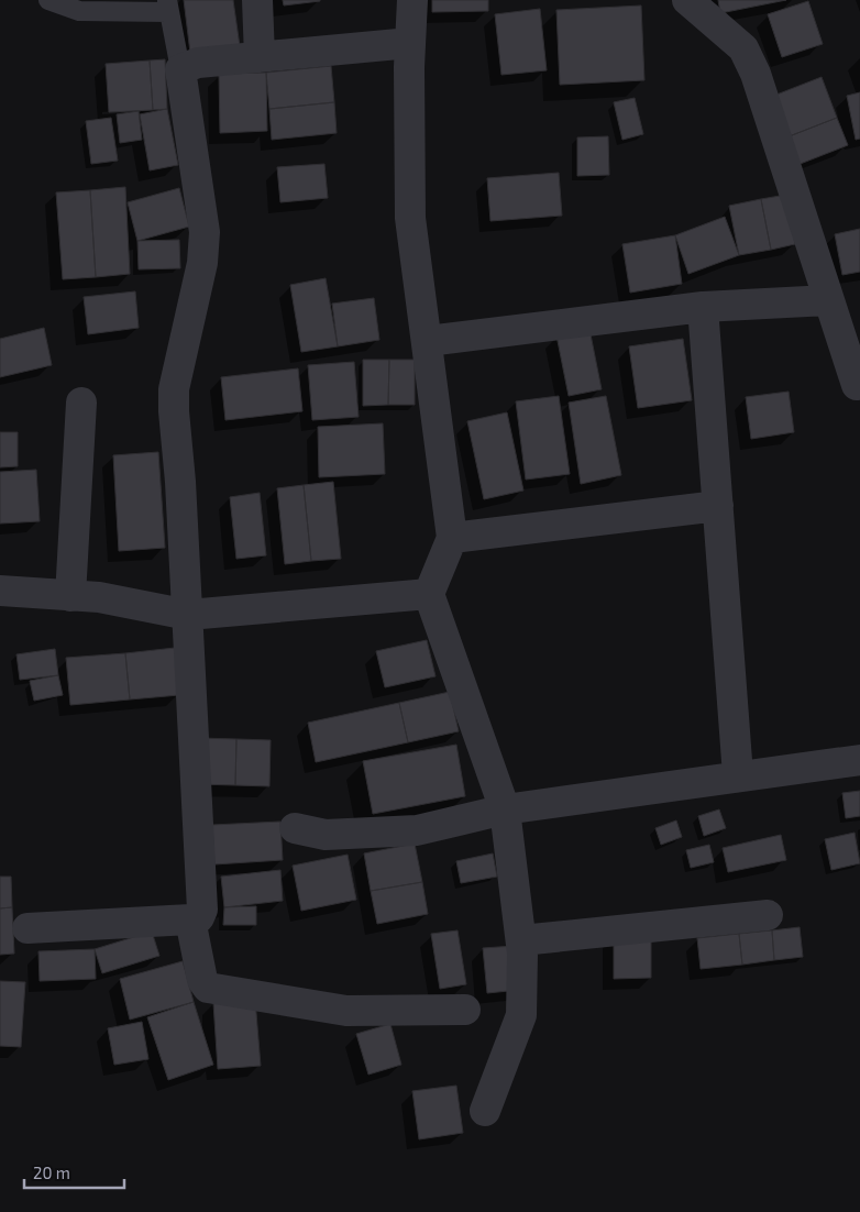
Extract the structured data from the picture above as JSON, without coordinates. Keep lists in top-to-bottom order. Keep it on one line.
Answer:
{"scale_bar":"20 m"}
